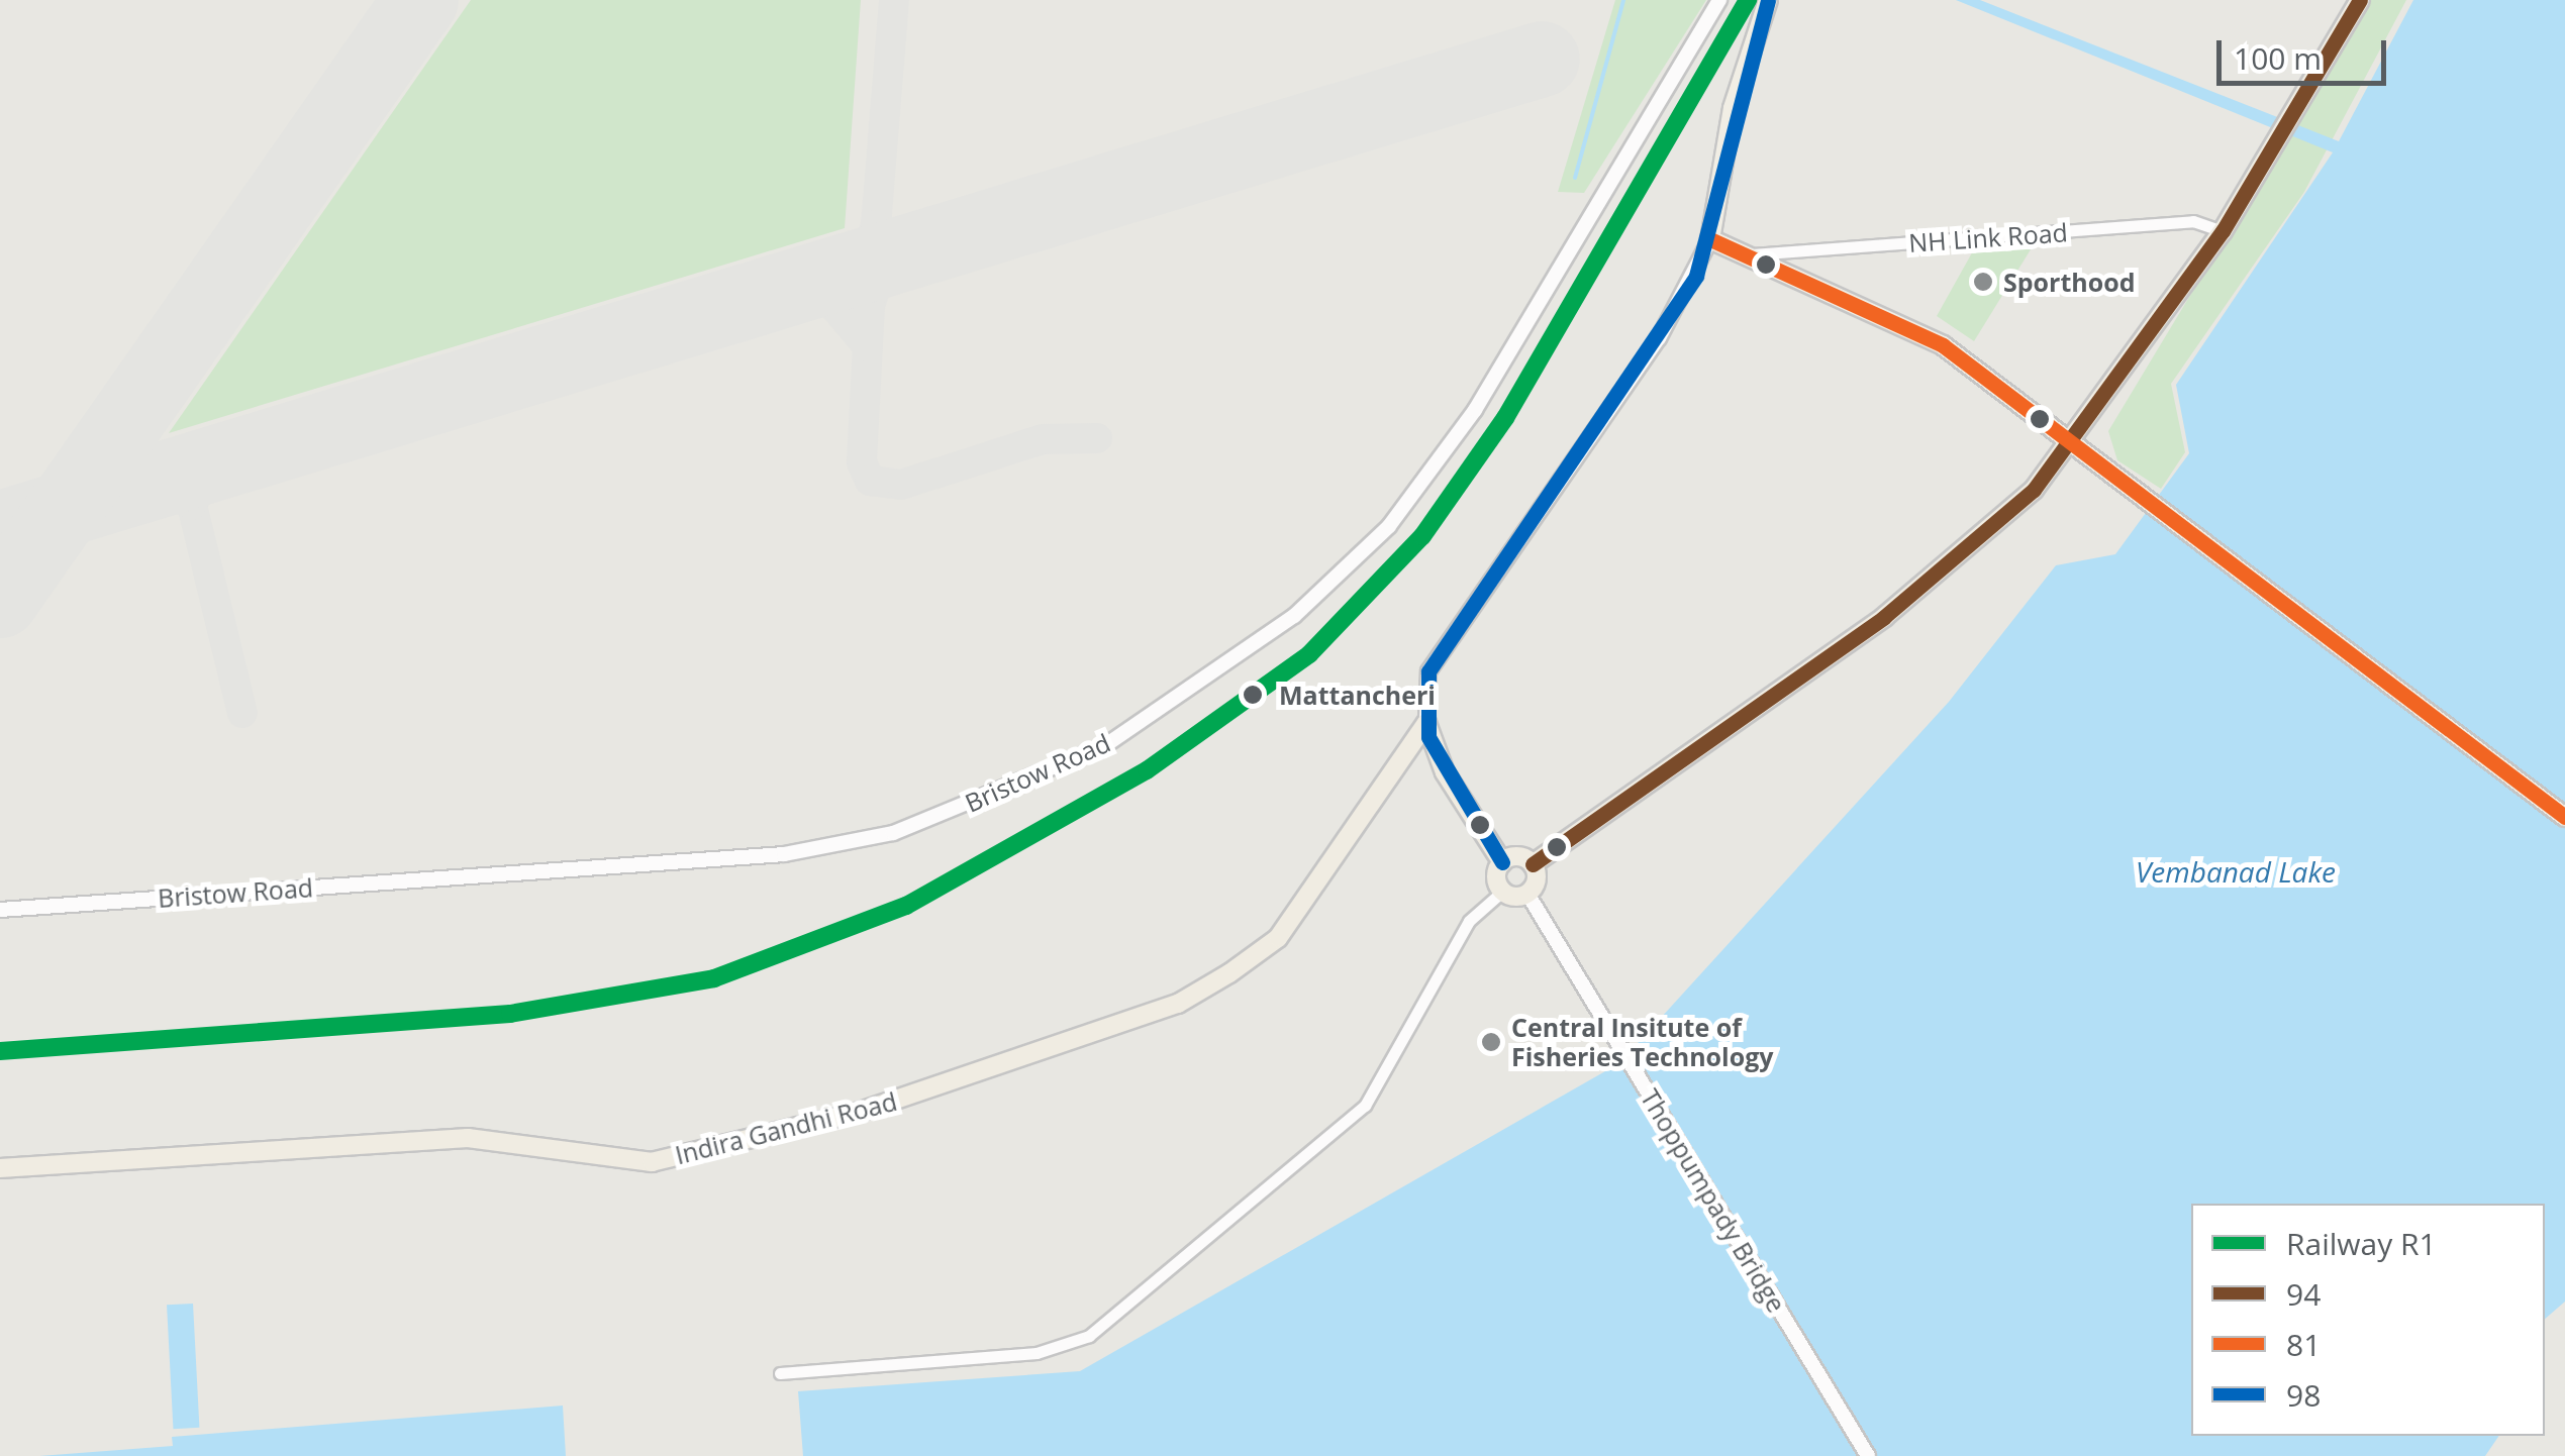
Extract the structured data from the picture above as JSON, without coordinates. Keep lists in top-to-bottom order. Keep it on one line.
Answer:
{"streets":{"highway":["Indira Gandhi Road"],"street":["NH Link Road","Bristow Road","Thoppumpady Bridge"]},"water":["Vembanad Lake"],"places":["Sporthood","Mattancheri","Central Insitute of Fisheries Technology"],"lines":["rail line R1","transit line 94","transit line 98","transit line 81"],"legend":["Railway R1","94","81","98"],"scale_bar":"100 m"}
